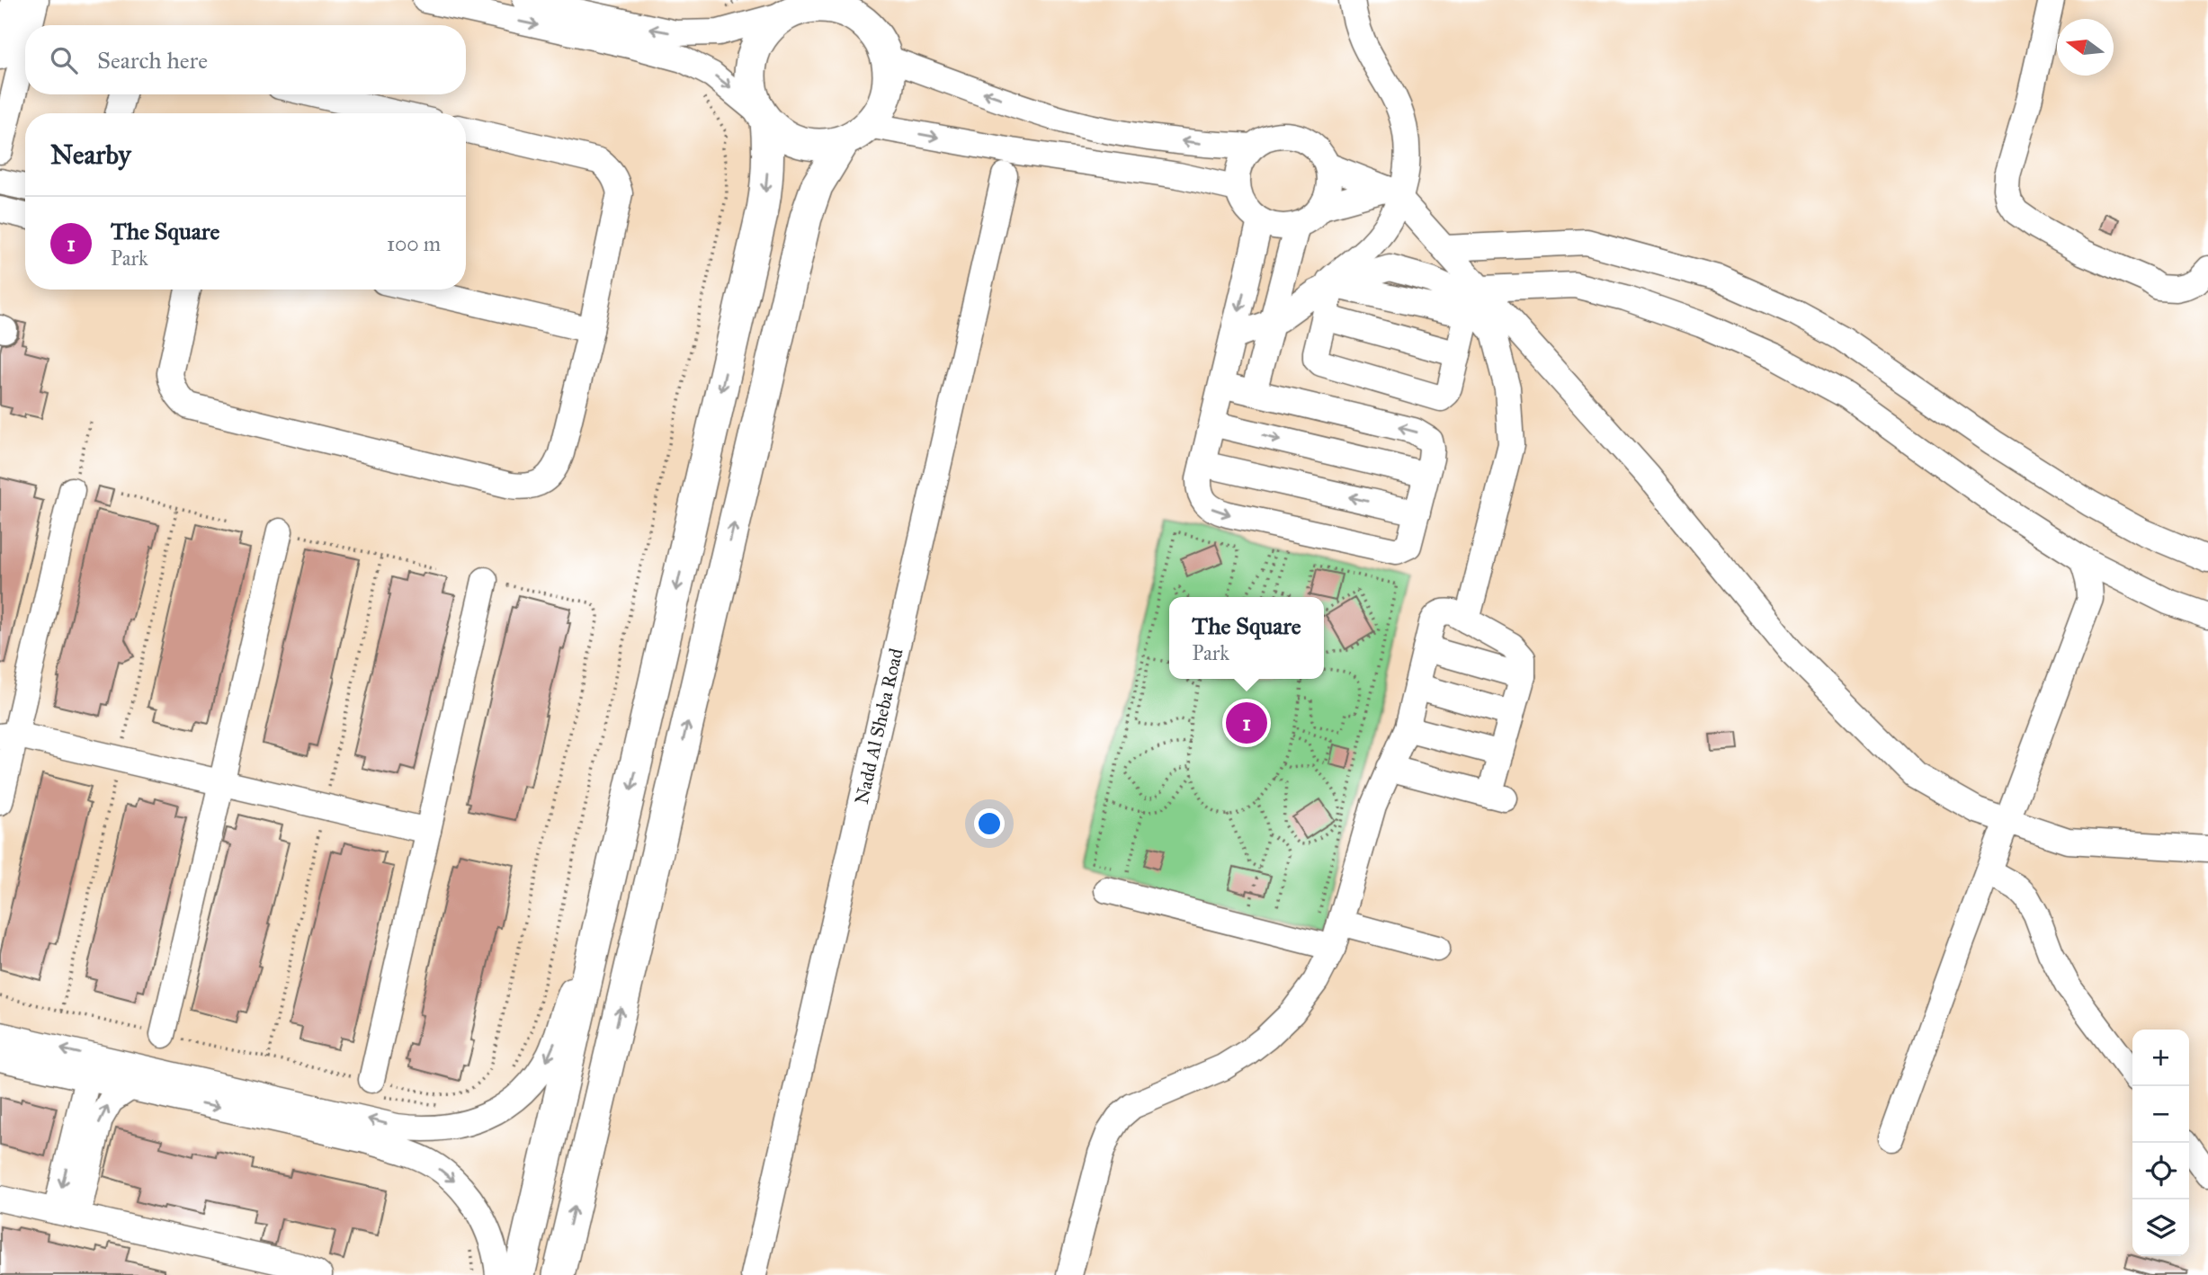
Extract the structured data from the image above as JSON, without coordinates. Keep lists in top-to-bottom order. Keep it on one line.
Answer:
{"streets":{"street":["Nadd Al Sheba Road"]},"north":"left","page":{"search":"Search here","heading":"Nearby","list":[{"mark":"1","name":"The Square","note":"Park","value":"100 m"}],"popup":["The Square","Park"],"pins":"1","map_buttons":["+","−"]}}
